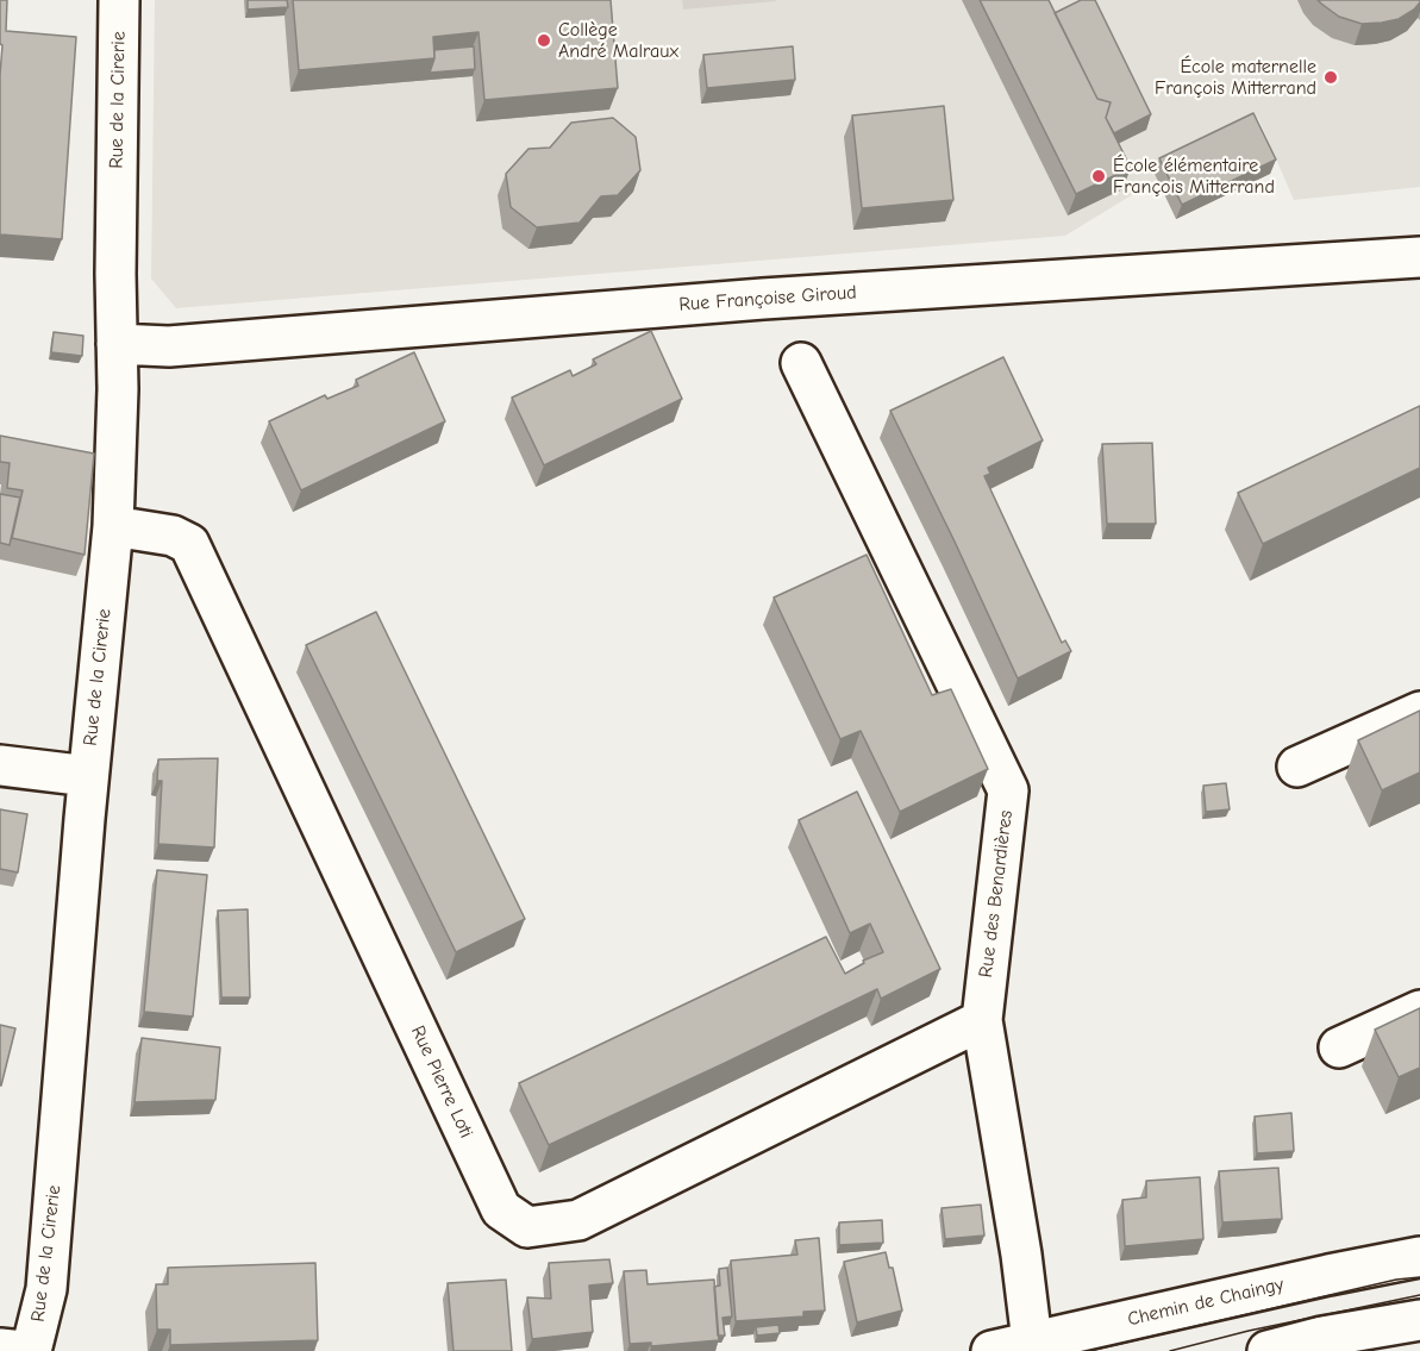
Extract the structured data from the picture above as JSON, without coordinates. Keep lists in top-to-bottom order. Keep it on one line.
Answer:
{"streets":{"street":["Rue de la Cirerie","Rue Françoise Giroud","Rue des Benardières","Rue Pierre Loti","Chemin de Chaingy"]},"crossings":[["Rue de la Cirerie","Rue Françoise Giroud"],["Rue de la Cirerie","Rue Pierre Loti"],["Rue des Benardières","Rue Pierre Loti"],["Rue des Benardières","Chemin de Chaingy"]],"places":["Collège André Malraux","École maternelle François Mitterrand","École élémentaire François Mitterrand"]}
